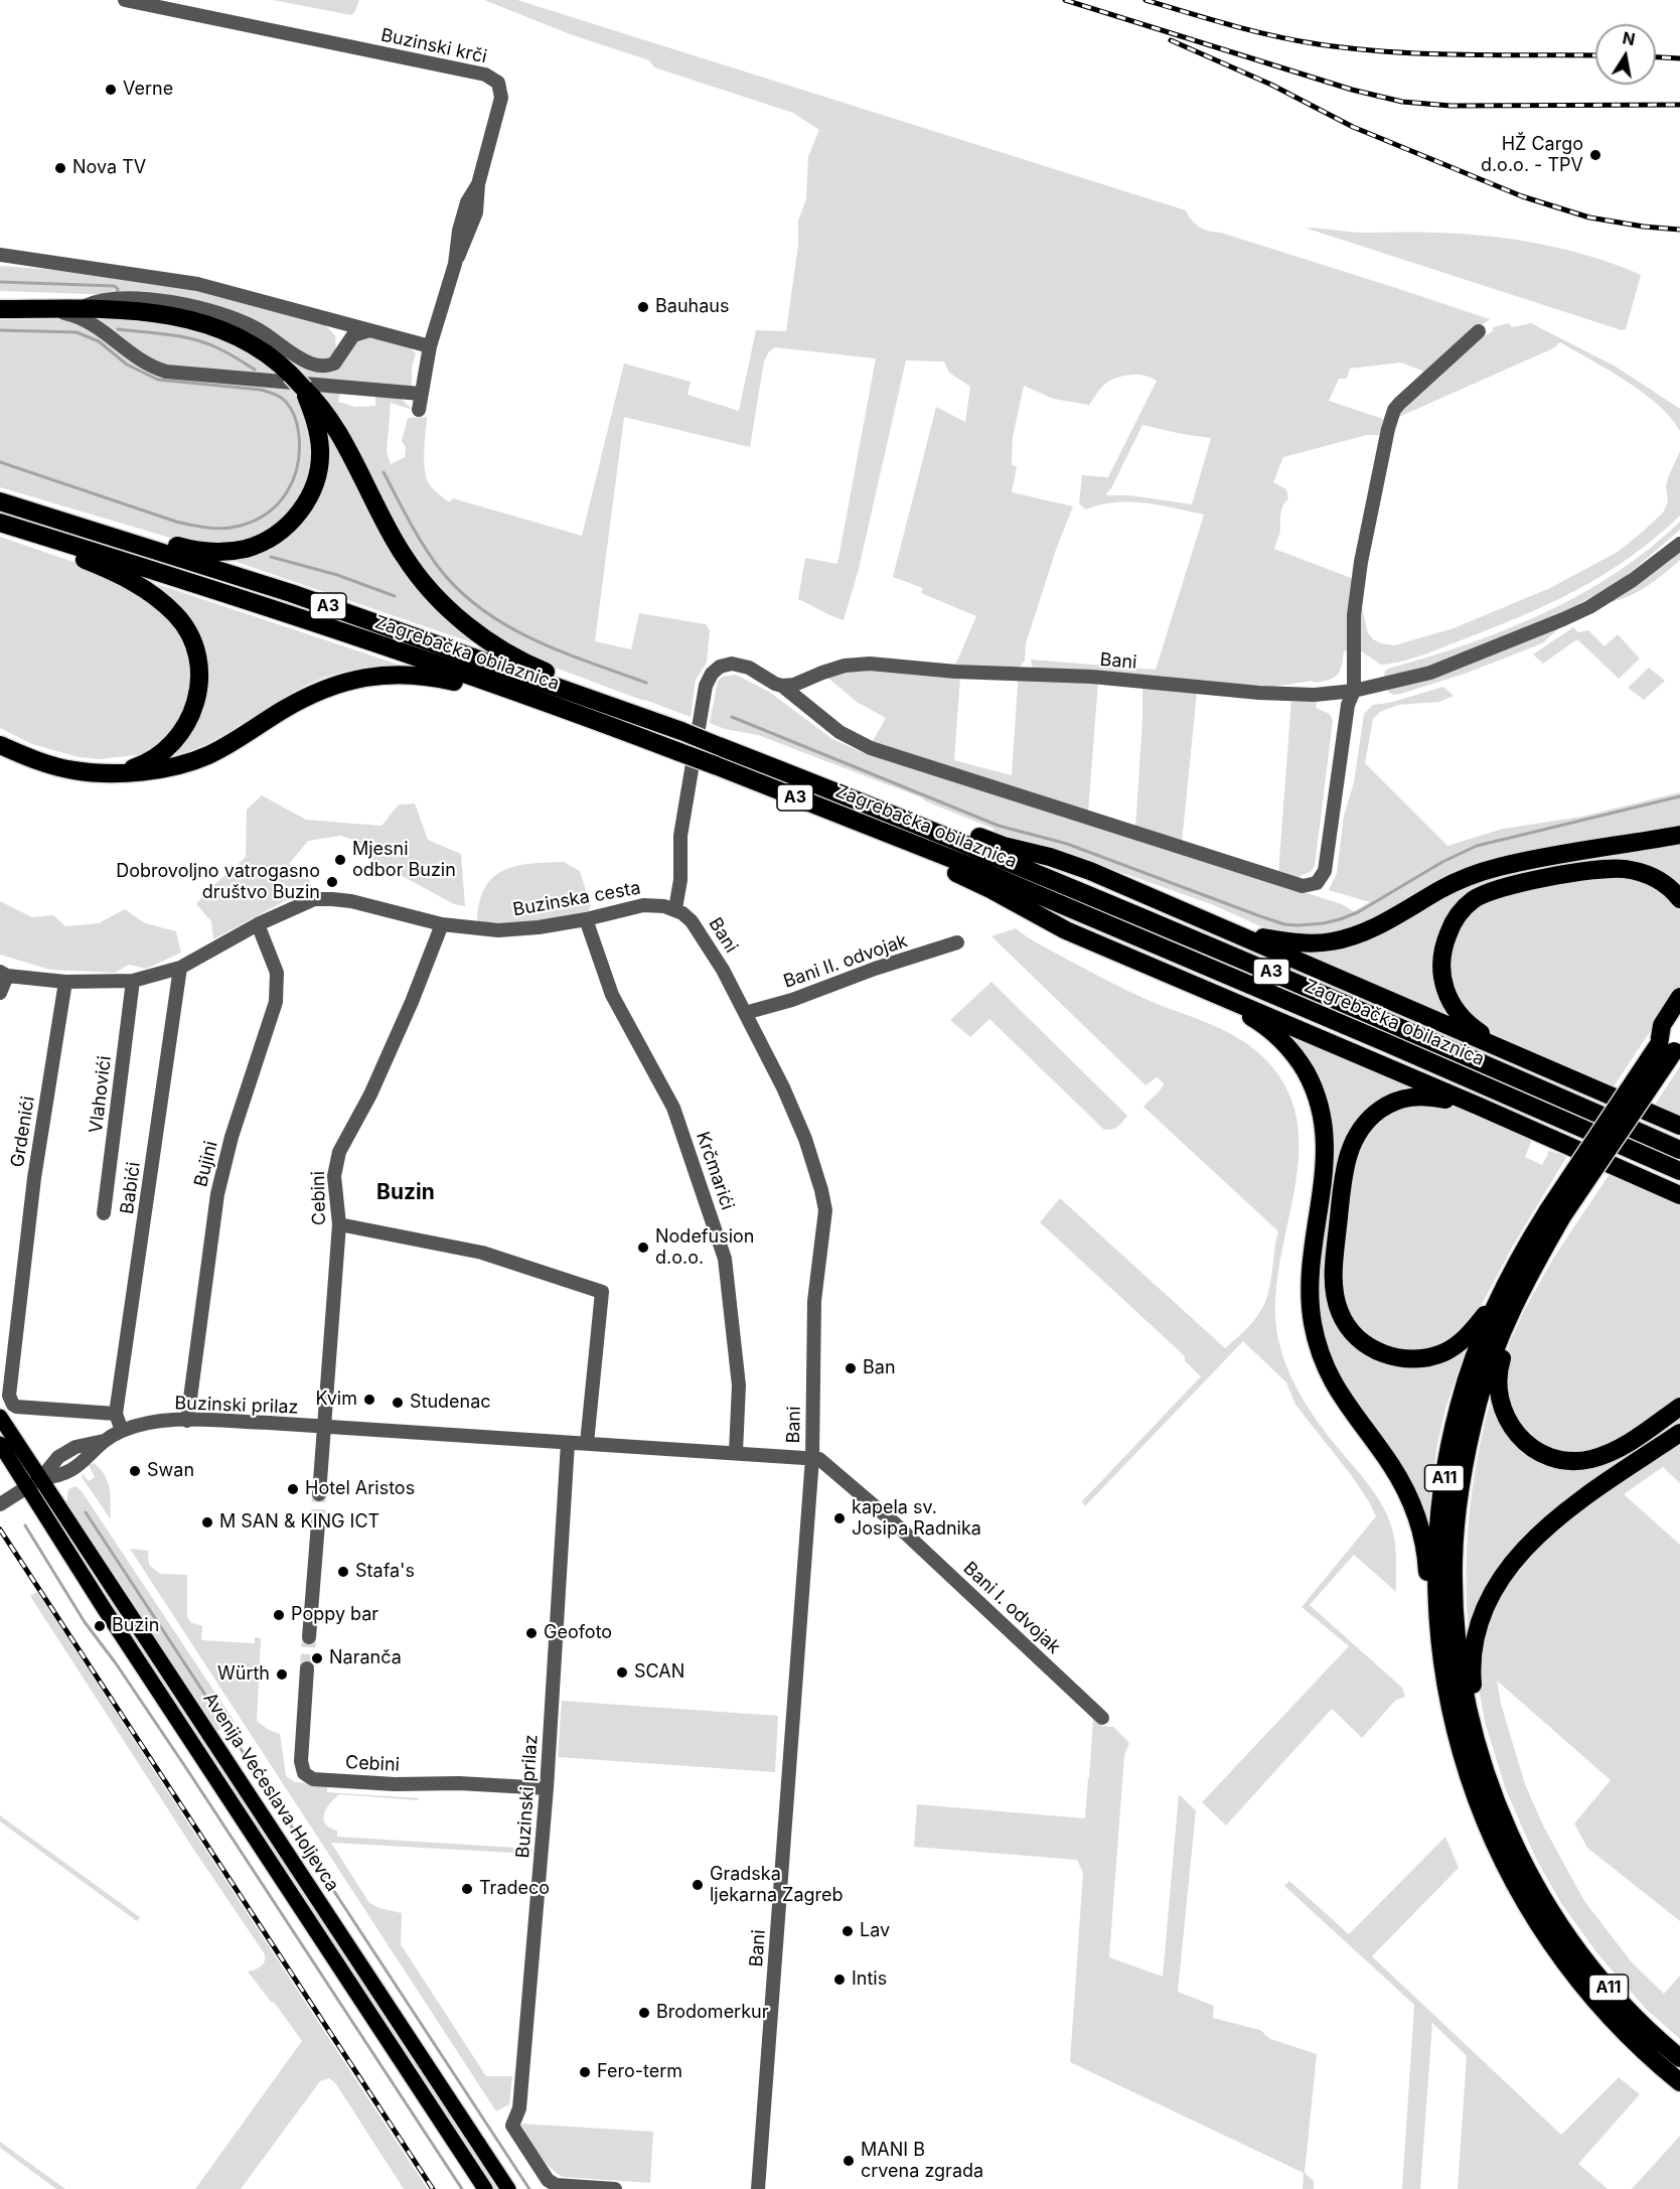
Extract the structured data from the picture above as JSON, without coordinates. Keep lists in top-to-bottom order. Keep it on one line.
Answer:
{"streets":{"highway":["A3","Zagrebačka obilaznica","A11"],"main road":["Avenija Većeslava Holjevca"],"street":["Buzinski krči","Bani","Buzinska cesta","Bani II. odvojak","Vlahovići","Grdenići","Bujini","Krčmarići","Babići","Cebini","Buzinski prilaz","Bani I. odvojak"]},"crossings":[["Bani","Buzinska cesta"],["Bani","Bani II. odvojak"],["Bani","Buzinski prilaz"],["Bani","Bani I. odvojak"],["Buzinska cesta","Vlahovići"],["Buzinska cesta","Grdenići"],["Buzinska cesta","Bujini"],["Buzinska cesta","Krčmarići"],["Buzinska cesta","Babići"],["Buzinska cesta","Cebini"],["Grdenići","Babići"],["Bujini","Buzinski prilaz"],["Krčmarići","Buzinski prilaz"],["Cebini","Buzinski prilaz"],["Buzinski prilaz","Bani I. odvojak"],["Buzinski prilaz","Avenija Većeslava Holjevca"]],"districts":["Buzin"],"places":["Verne","HŽ Cargo d.o.o. - TPV","Nova TV","Bauhaus","Mjesni odbor Buzin","Dobrovoljno vatrogasno društvo Buzin","Nodefusion d.o.o.","Ban","Kvim","Studenac","Swan","Hotel Aristos","kapela sv. Josipa Radnika","M SAN & KING ICT","Stafa's","Poppy bar","Buzin","Geofoto","Naranča","SCAN","Würth","Gradska ljekarna Zagreb","Tradeco","Lav","Intis","Brodomerkur","Fero-term","MANI B crvena zgrada"],"north":"top"}
